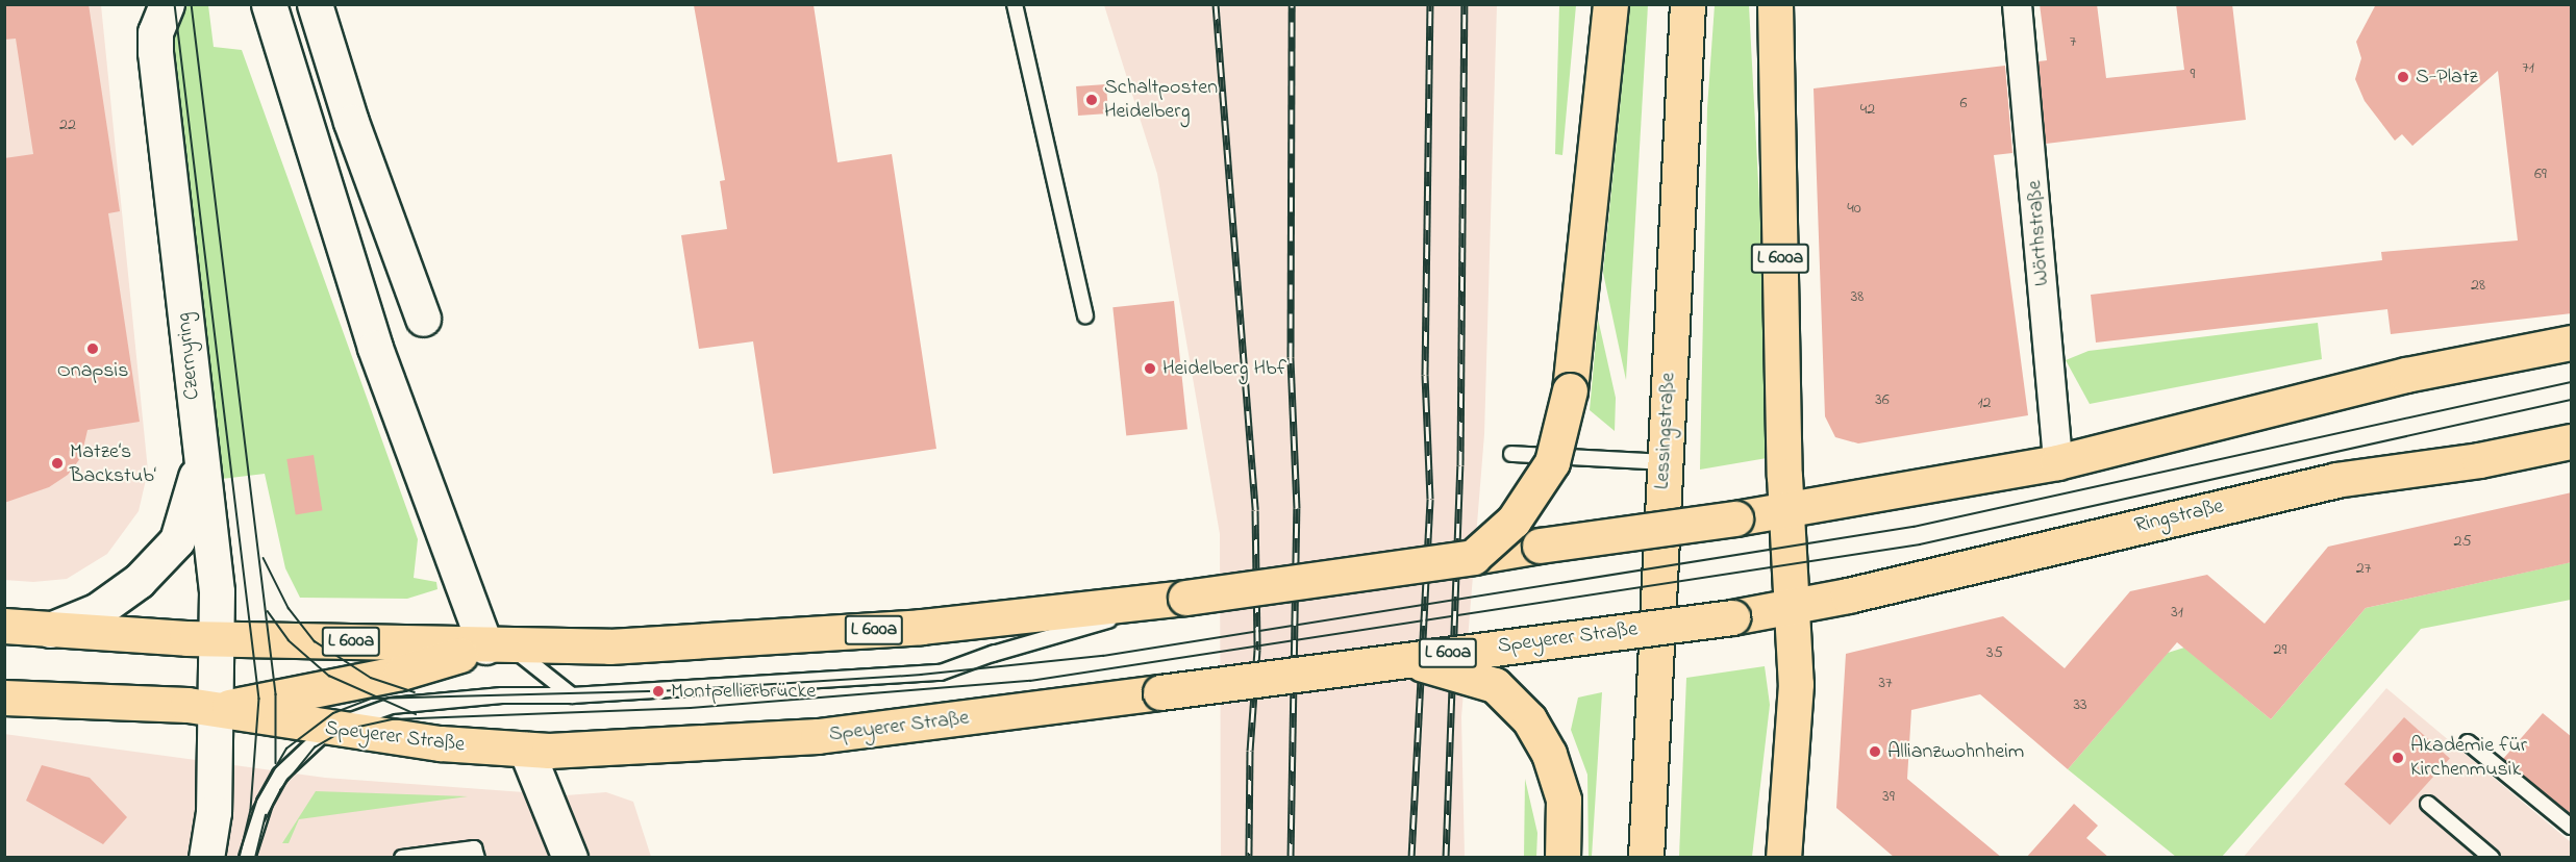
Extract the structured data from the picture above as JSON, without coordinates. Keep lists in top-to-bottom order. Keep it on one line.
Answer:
{"streets":{"main road":["L 600a","Czernyring","Lessingstraße","Ringstraße","Speyerer Straße"],"street":["Wörthstraße"]},"crossings":[["L 600a","Czernyring"],["Czernyring","Speyerer Straße"],["Ringstraße","Speyerer Straße"]],"places":["S-Platz","Schaltposten Heidelberg","Onapsis","Heidelberg Hbf","Matze‘s Backstub‘","Montpellierbrücke","Allianzwohnheim","Akademie für Kirchenmusik"],"house_numbers":["7","71","9","6","42","22","69","40","28","38","36","12","25","27","31","29","35","37","33","39"]}
